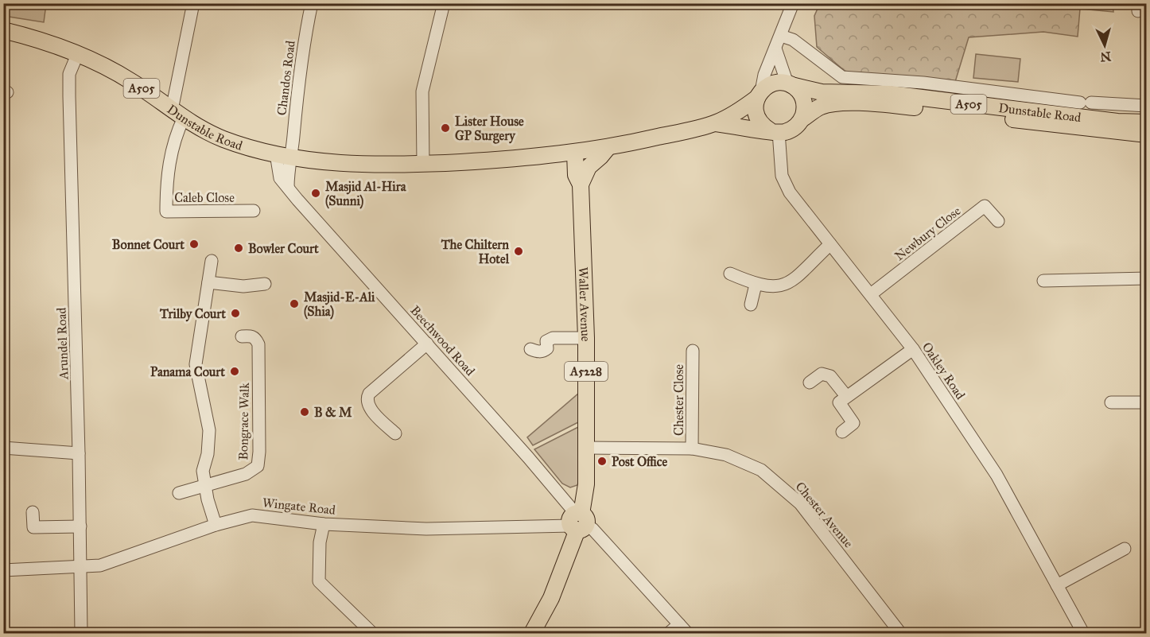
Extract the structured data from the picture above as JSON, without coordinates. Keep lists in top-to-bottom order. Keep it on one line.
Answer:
{"streets":{"main road":["A505","Dunstable Road","Waller Avenue","A5228"],"street":["Chandos Road","Caleb Close","Newbury Close","Beechwood Road","Arundel Road","Oakley Road","Chester Close","Bongrace Walk","Wingate Road","Chester Avenue"]},"crossings":[["Chandos Road","Dunstable Road"],["A505","Dunstable Road"],["A505","Waller Avenue"],["A505","Oakley Road"],["Dunstable Road","Caleb Close"],["Dunstable Road","Beechwood Road"],["Dunstable Road","Arundel Road"],["Dunstable Road","Oakley Road"],["Newbury Close","Oakley Road"],["Waller Avenue","Beechwood Road"],["Waller Avenue","Wingate Road"],["Waller Avenue","Chester Avenue"],["Beechwood Road","Wingate Road"],["Arundel Road","Wingate Road"],["Chester Close","Chester Avenue"]],"places":["Lister House GP Surgery","Masjid Al-Hira (Sunni)","Bonnet Court","Bowler Court","The Chiltern Hotel","Masjid-E-Ali (Shia)","Trilby Court","Panama Court","B & M","Post Office"],"north":"bottom"}
